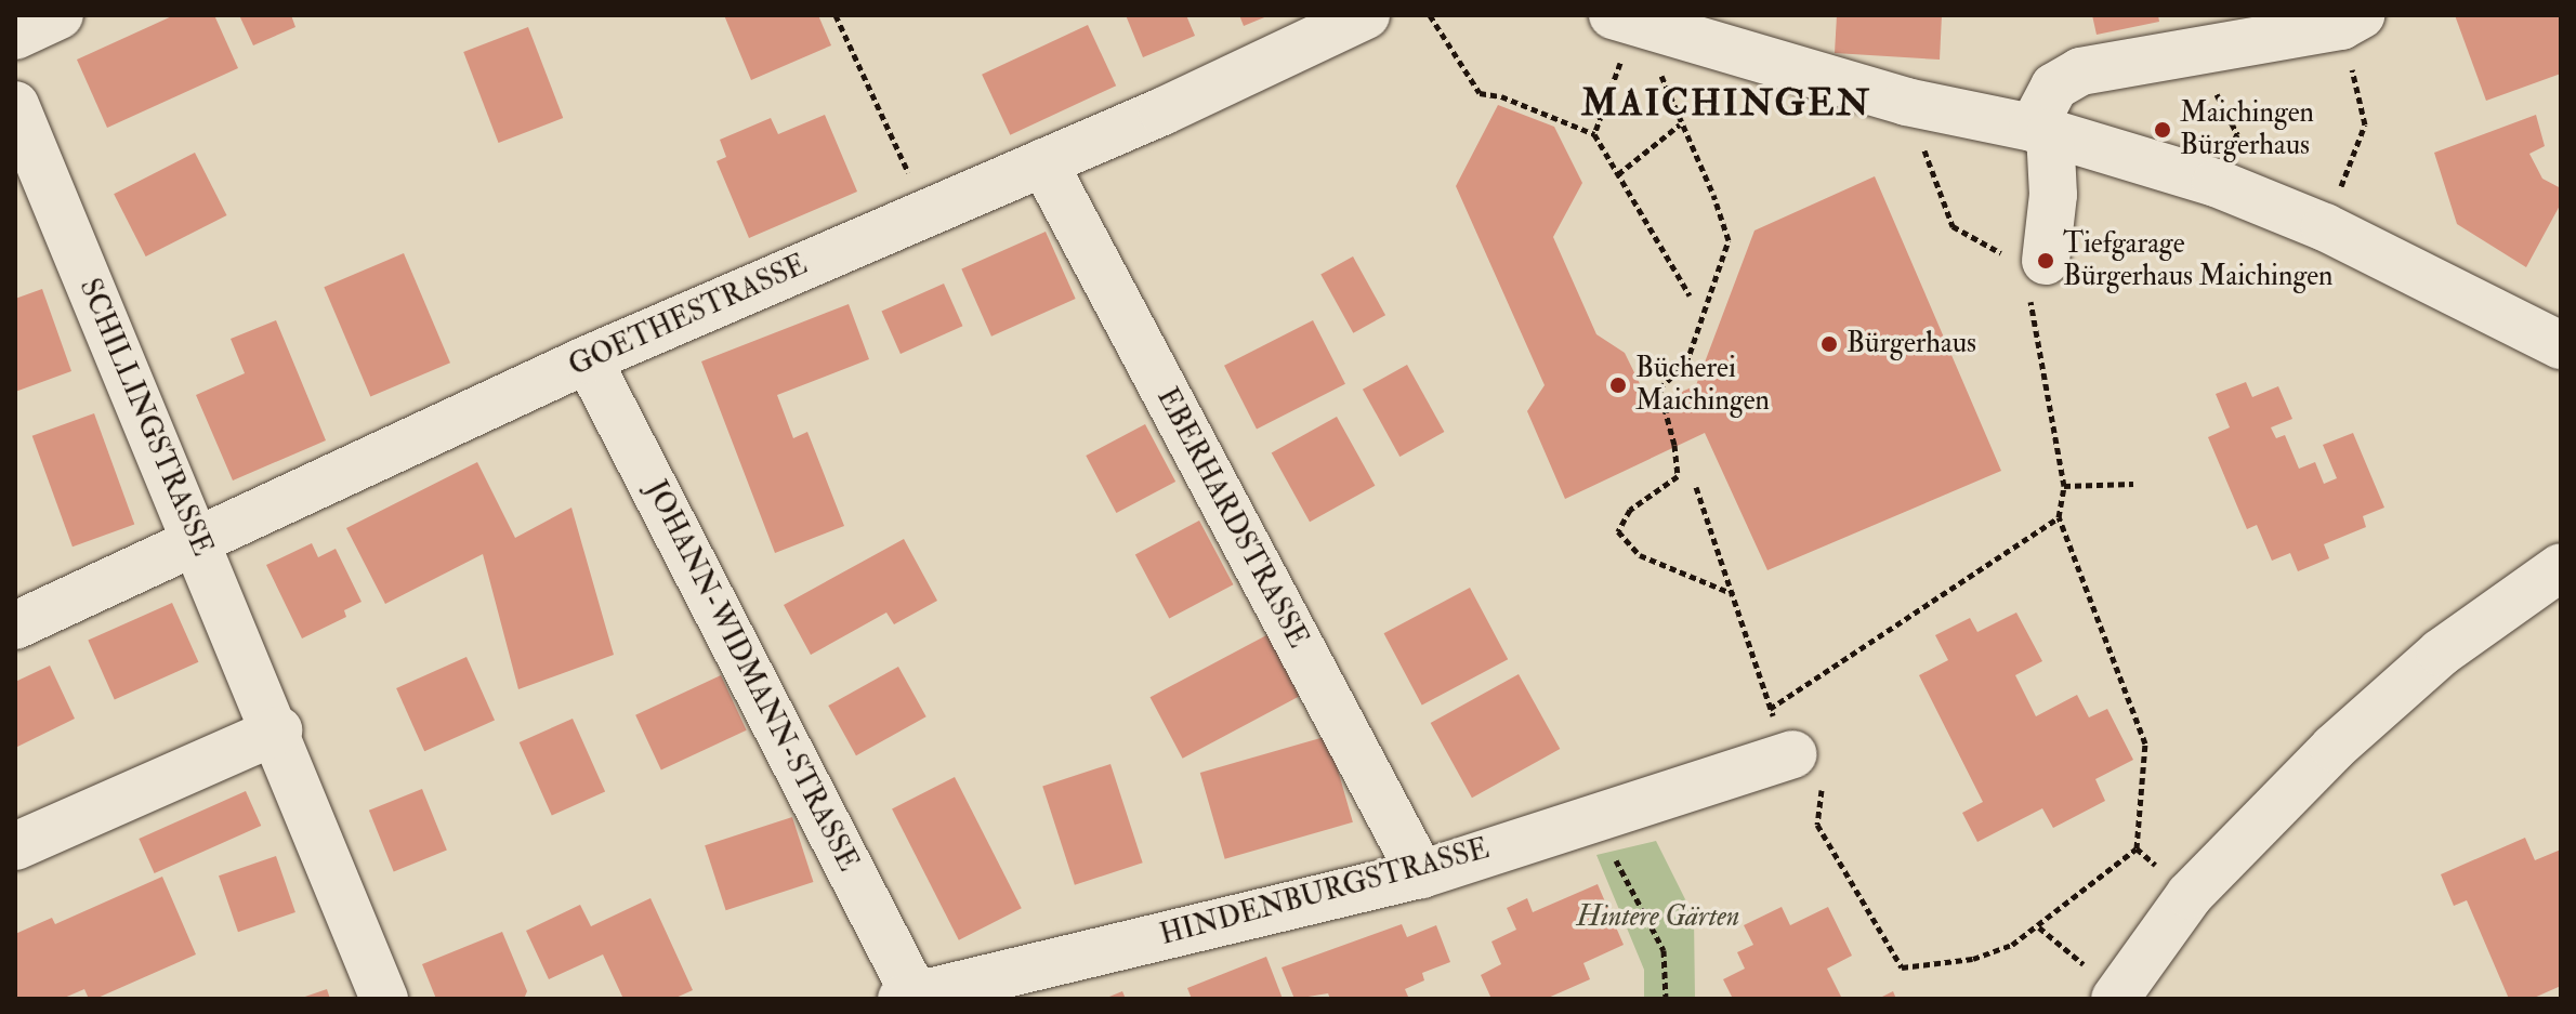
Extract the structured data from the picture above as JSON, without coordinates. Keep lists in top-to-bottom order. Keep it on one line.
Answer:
{"streets":{"street":["GOETHESTRASSE","SCHILLINGSTRASSE","EBERHARDSTRASSE","JOHANN-WIDMANN-STRASSE","HINDENBURGSTRASSE"]},"crossings":[["GOETHESTRASSE","SCHILLINGSTRASSE"],["GOETHESTRASSE","EBERHARDSTRASSE"],["GOETHESTRASSE","JOHANN-WIDMANN-STRASSE"],["EBERHARDSTRASSE","HINDENBURGSTRASSE"],["JOHANN-WIDMANN-STRASSE","HINDENBURGSTRASSE"]],"districts":["MAICHINGEN"],"parks":["Hintere Gärten"],"places":["Maichingen Bürgerhaus","Tiefgarage Bürgerhaus Maichingen","Bürgerhaus","Bücherei Maichingen"]}
